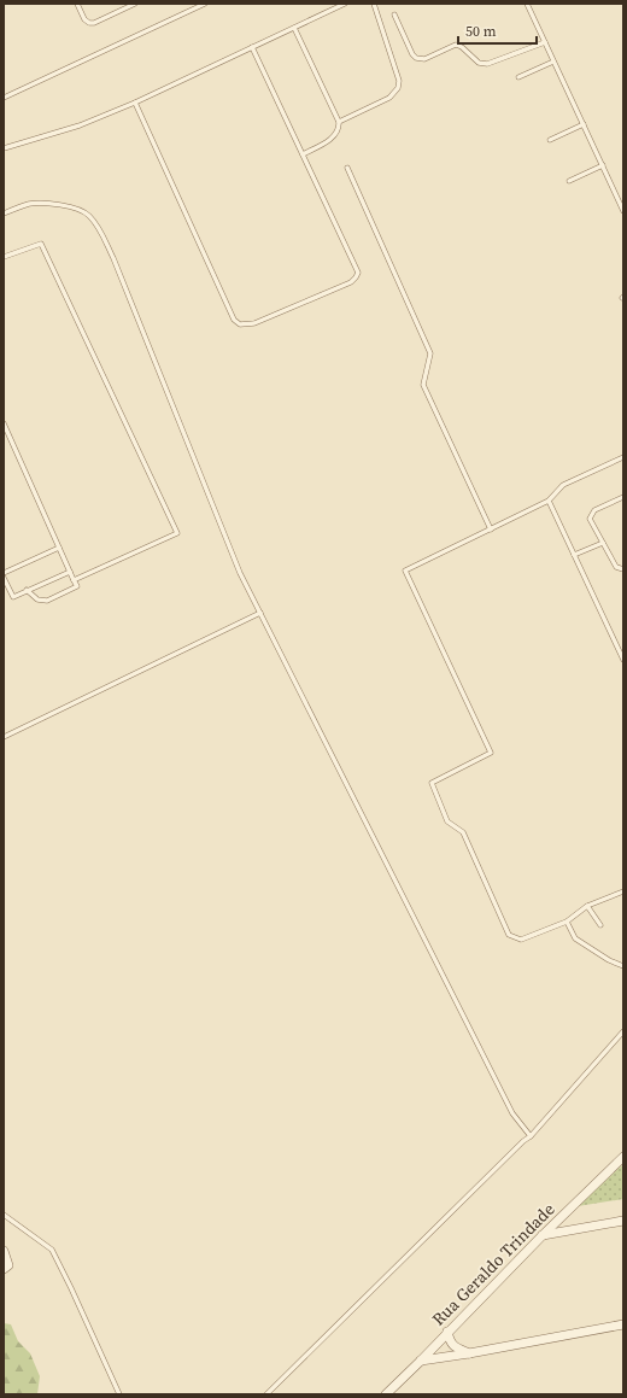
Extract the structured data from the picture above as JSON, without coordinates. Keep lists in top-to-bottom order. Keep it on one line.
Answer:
{"streets":{"street":["Rua Geraldo Trindade"]},"scale_bar":"50 m"}
